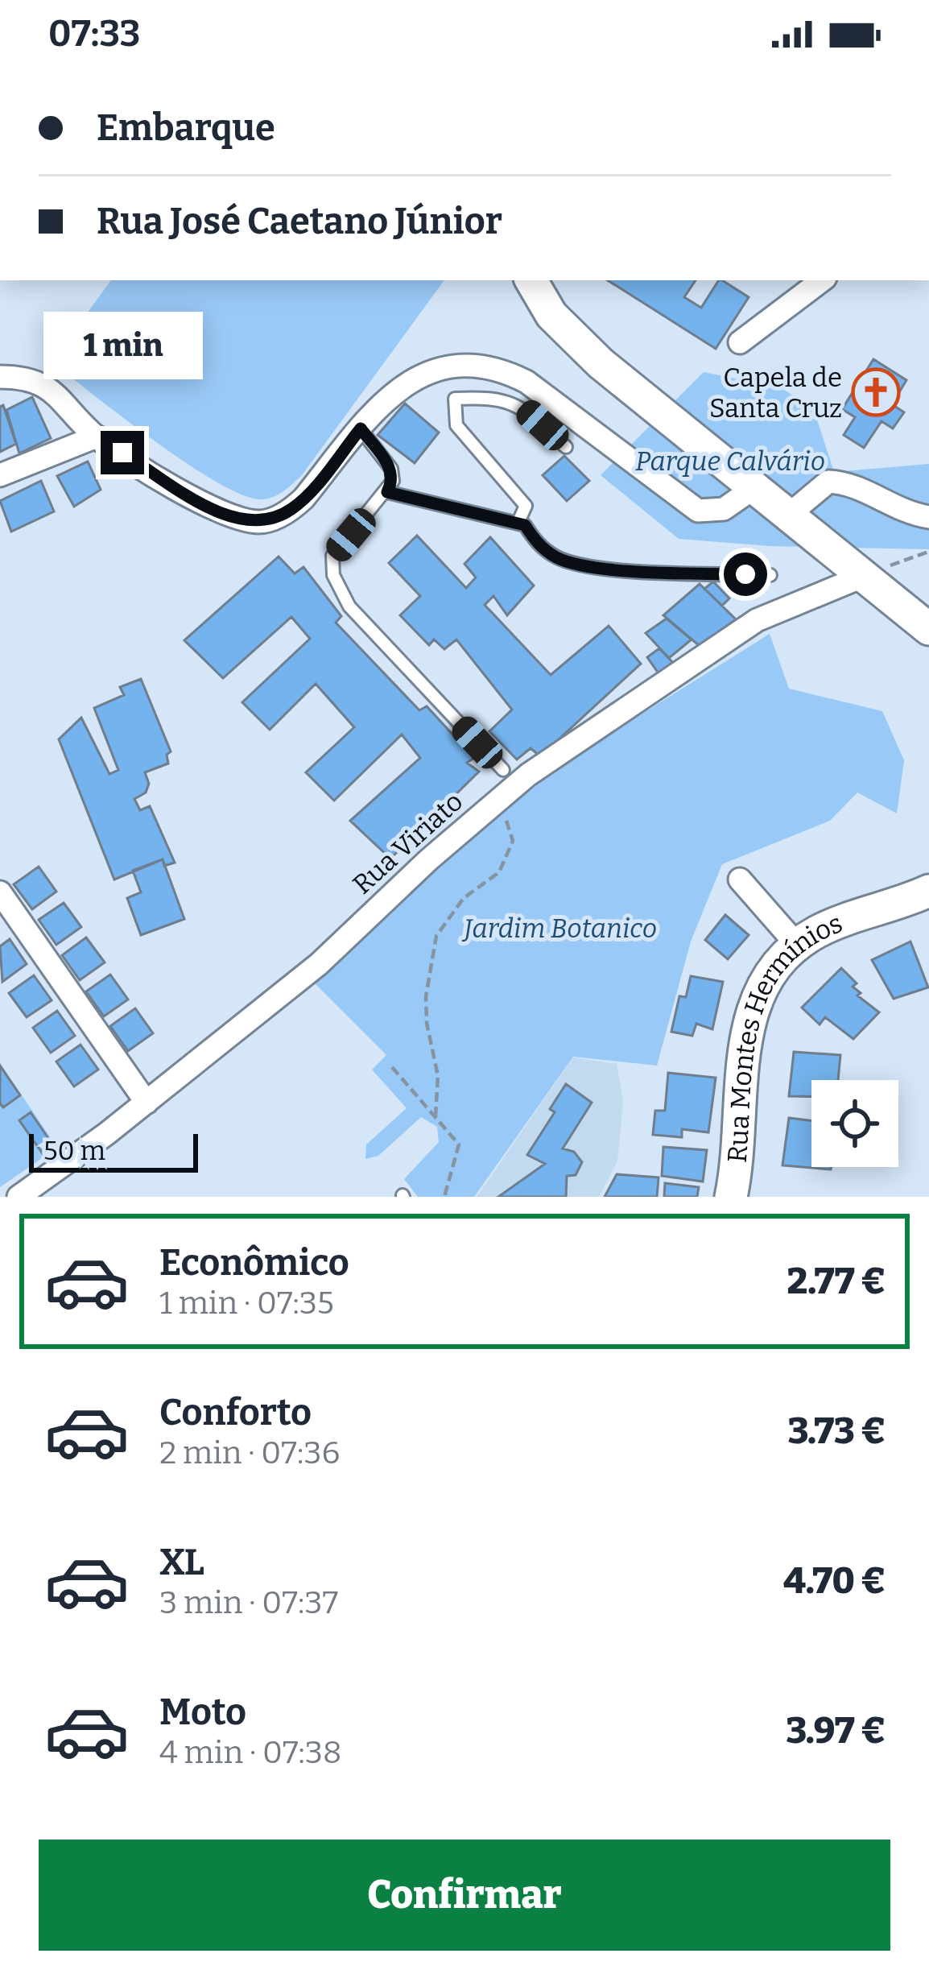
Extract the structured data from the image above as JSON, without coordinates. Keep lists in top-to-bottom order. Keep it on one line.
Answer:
{"streets":{"main road":["Rua Montes Hermínios"],"street":["Rua Viriato"]},"parks":["Parque Calvário","Jardim Botanico"],"places":{"church":["Capela de Santa Cruz"]},"scale_bar":"50 m","page":{"status":"07:33","banner":["Embarque","Rua José Caetano Júnior"],"bubble":"1 min","scale":"50 m","list":[{"name":"Econômico","note":"1 min · 07:35","value":"2.77 €"},{"name":"Conforto","note":"2 min · 07:36","value":"3.73 €"},{"name":"XL","note":"3 min · 07:37","value":"4.70 €"},{"name":"Moto","note":"4 min · 07:38","value":"3.97 €"}],"buttons":"Confirmar"}}
